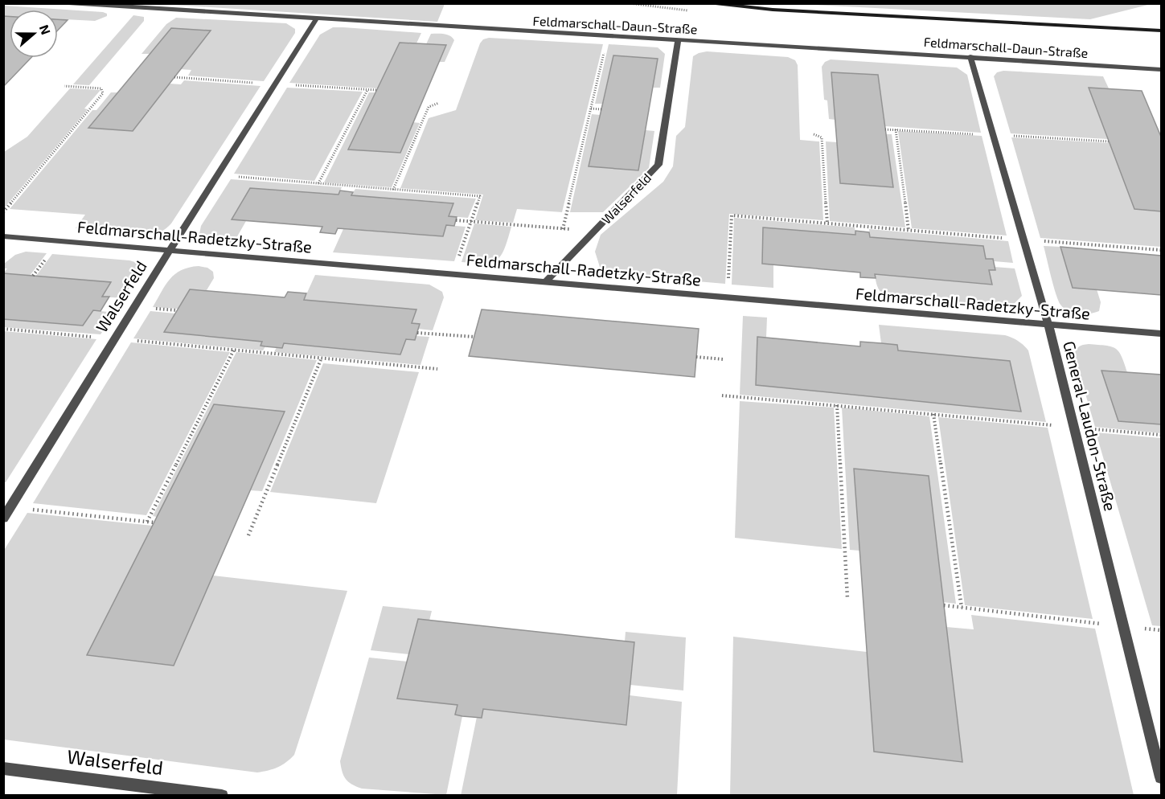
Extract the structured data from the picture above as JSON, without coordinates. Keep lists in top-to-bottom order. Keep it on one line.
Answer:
{"streets":{"lane":["Feldmarschall-Daun-Straße","Walserfeld","Feldmarschall-Radetzky-Straße","General-Laudon-Straße"]},"crossings":[["Feldmarschall-Daun-Straße","Walserfeld"],["Feldmarschall-Daun-Straße","General-Laudon-Straße"],["Walserfeld","Feldmarschall-Radetzky-Straße"],["Feldmarschall-Radetzky-Straße","General-Laudon-Straße"]],"north":"right"}
